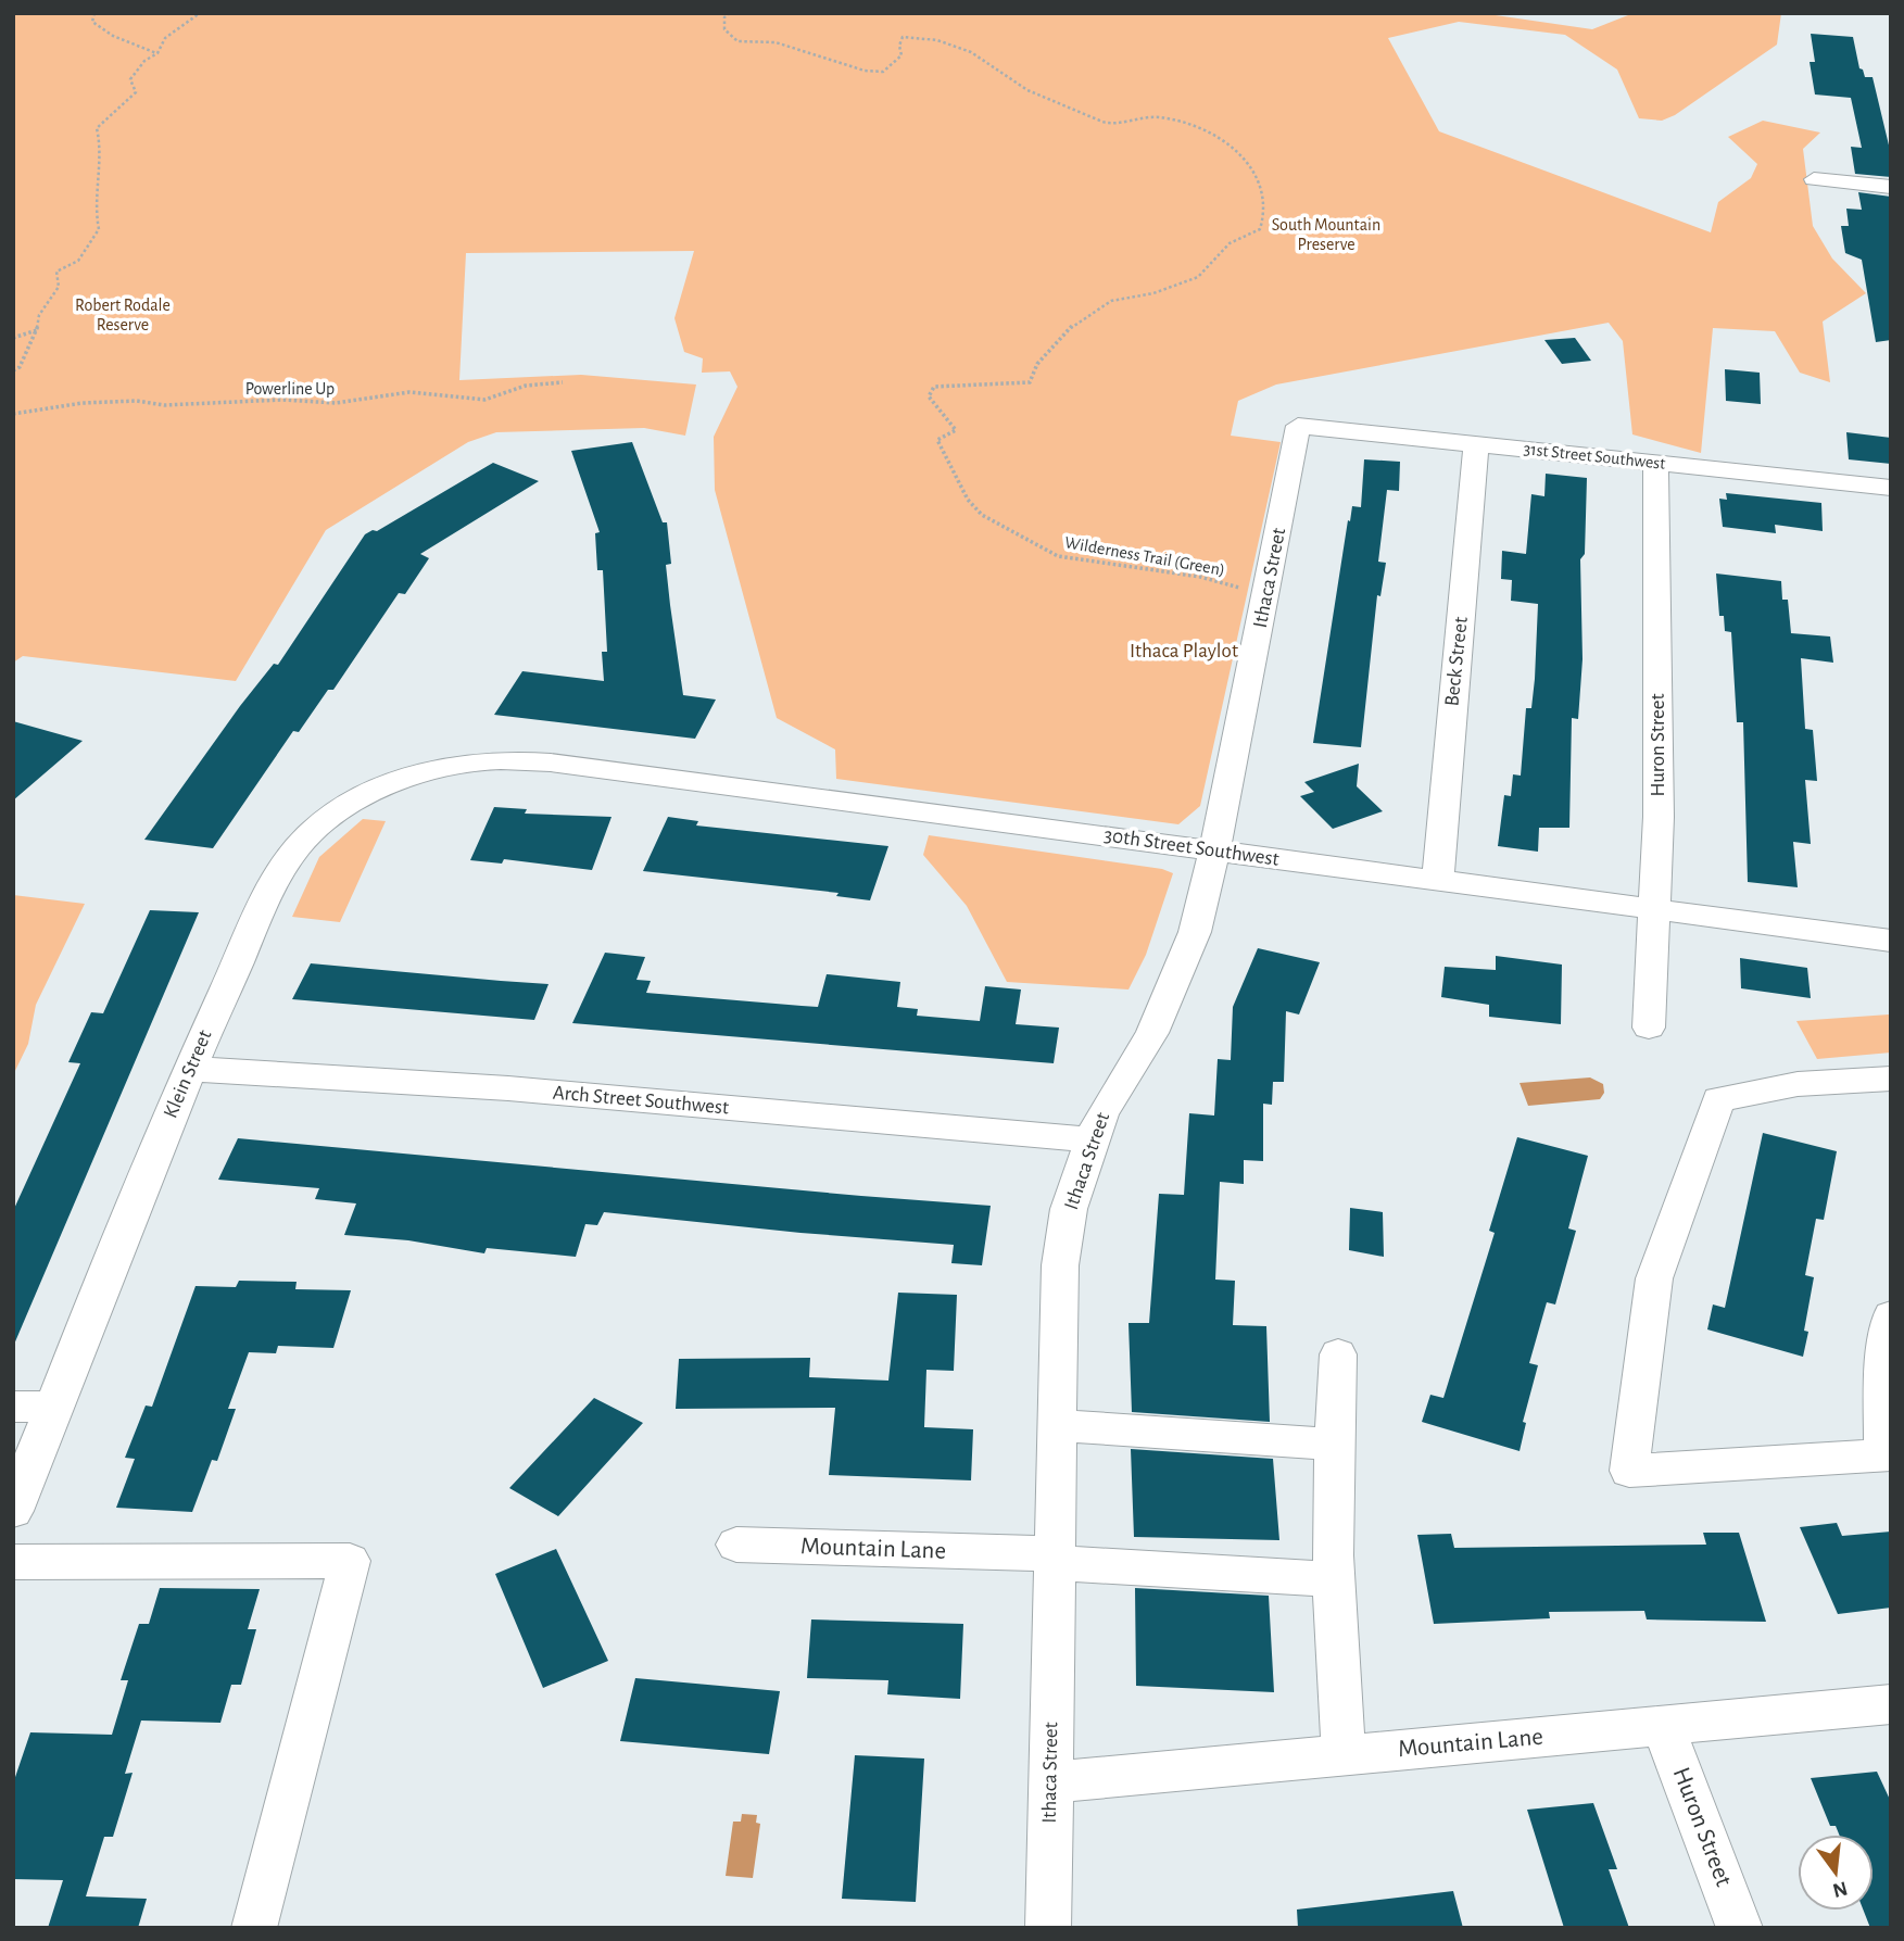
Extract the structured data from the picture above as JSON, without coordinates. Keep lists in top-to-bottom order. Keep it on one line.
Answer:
{"streets":{"street":["31st Street Southwest","Ithaca Street","Beck Street","Huron Street","30th Street Southwest","Klein Street","Arch Street Southwest","Mountain Lane"],"path":["Powerline Up","Wilderness Trail (Green)"]},"crossings":[["31st Street Southwest","Ithaca Street"],["31st Street Southwest","Beck Street"],["31st Street Southwest","Huron Street"],["Wilderness Trail (Green)","Ithaca Street"],["Ithaca Street","30th Street Southwest"],["Ithaca Street","Arch Street Southwest"],["Ithaca Street","Mountain Lane"],["Beck Street","30th Street Southwest"],["Huron Street","30th Street Southwest"],["Huron Street","Mountain Lane"],["30th Street Southwest","Klein Street"],["Klein Street","Arch Street Southwest"]],"parks":["South Mountain Preserve","Robert Rodale Reserve","Ithaca Playlot"],"north":"bottom"}
